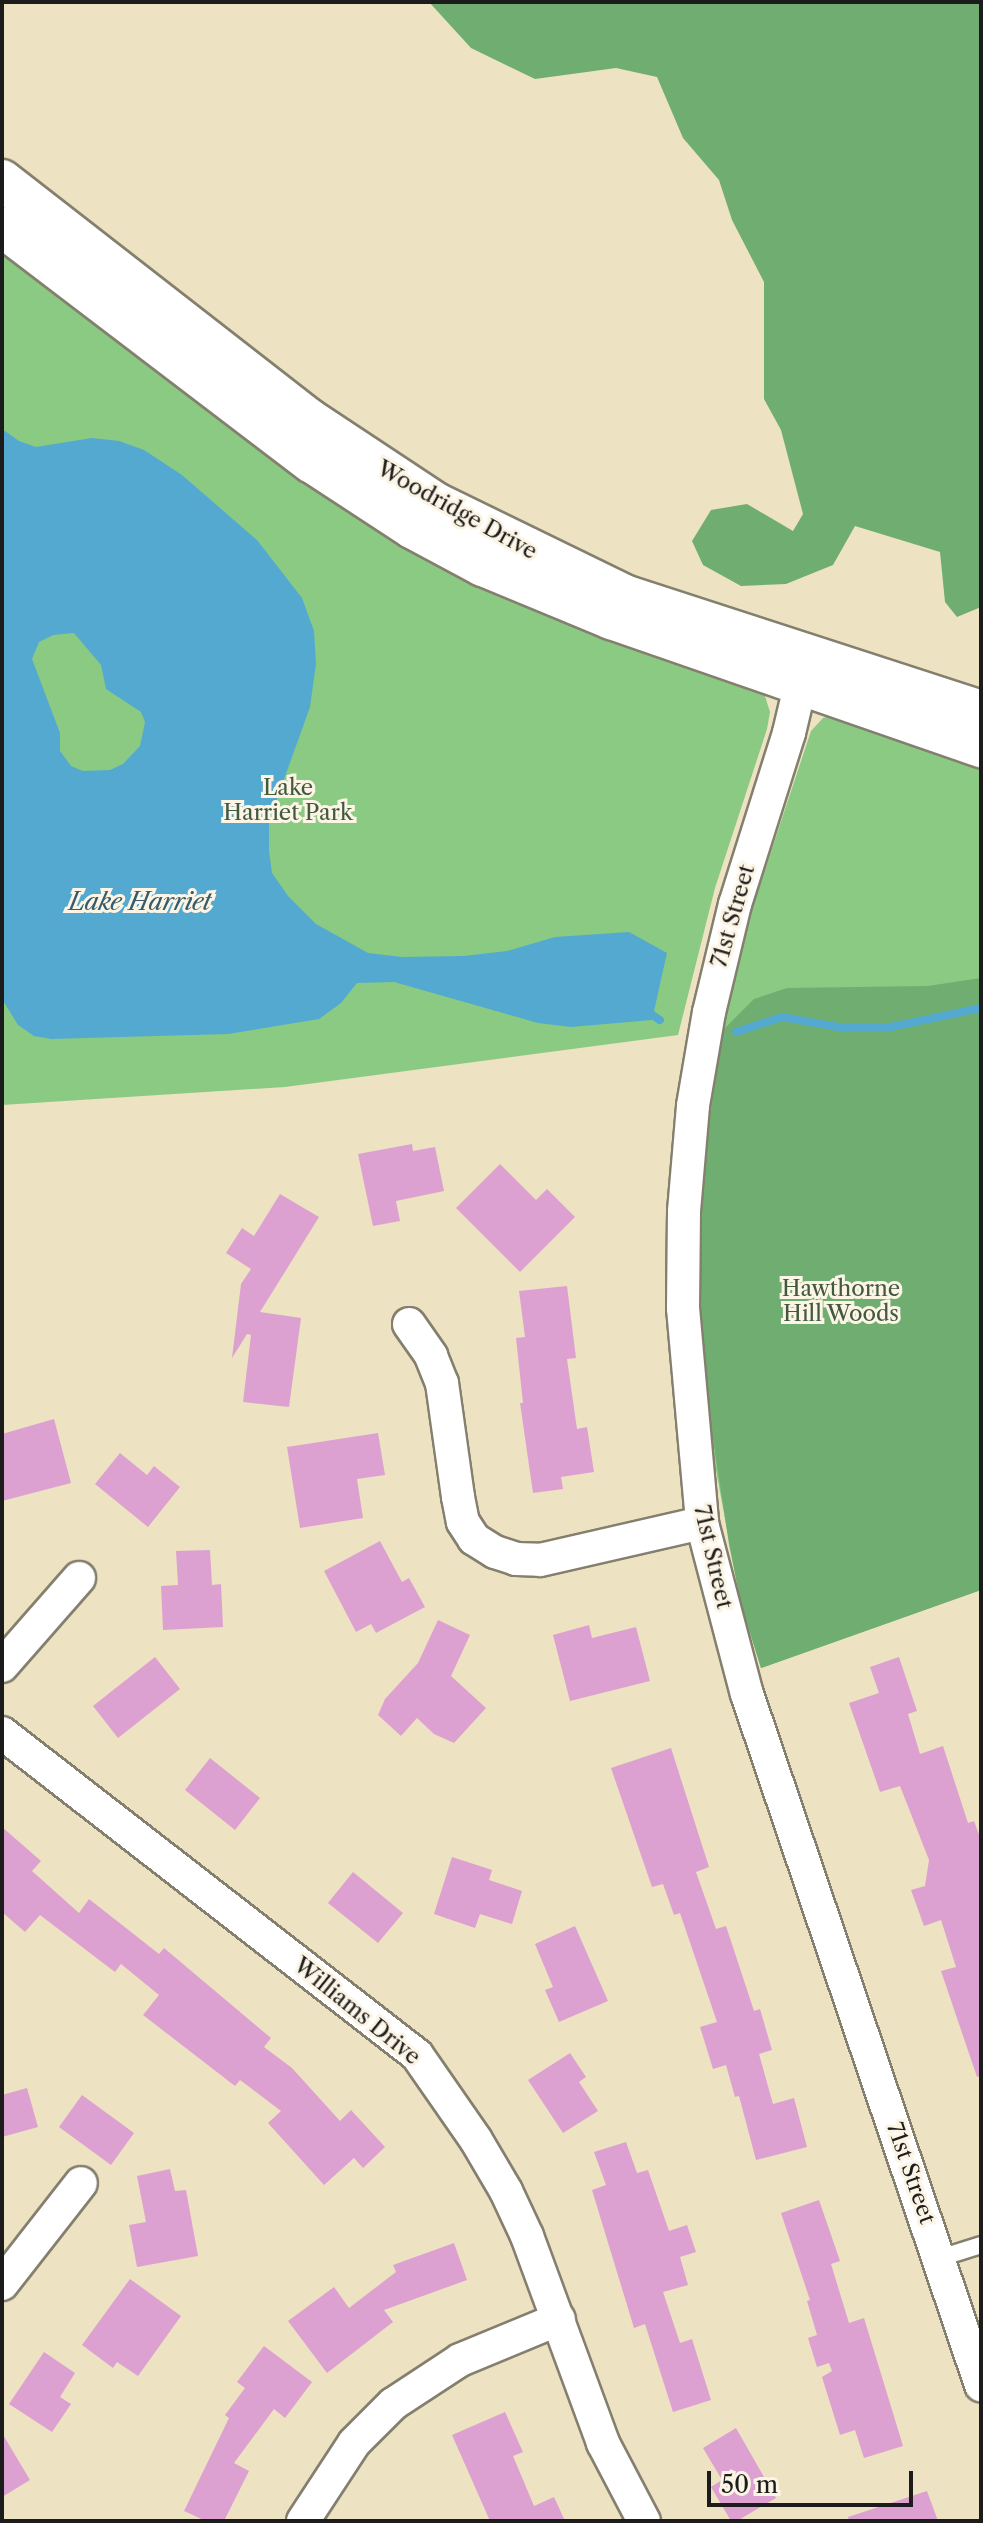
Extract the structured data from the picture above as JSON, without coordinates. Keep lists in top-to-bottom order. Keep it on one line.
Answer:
{"streets":{"street":["Woodridge Drive","71st Street","Williams Drive"]},"crossings":[["Woodridge Drive","71st Street"]],"water":["Lake Harriet"],"parks":["Lake Harriet Park","Hawthorne Hill Woods"],"scale_bar":"50 m"}
